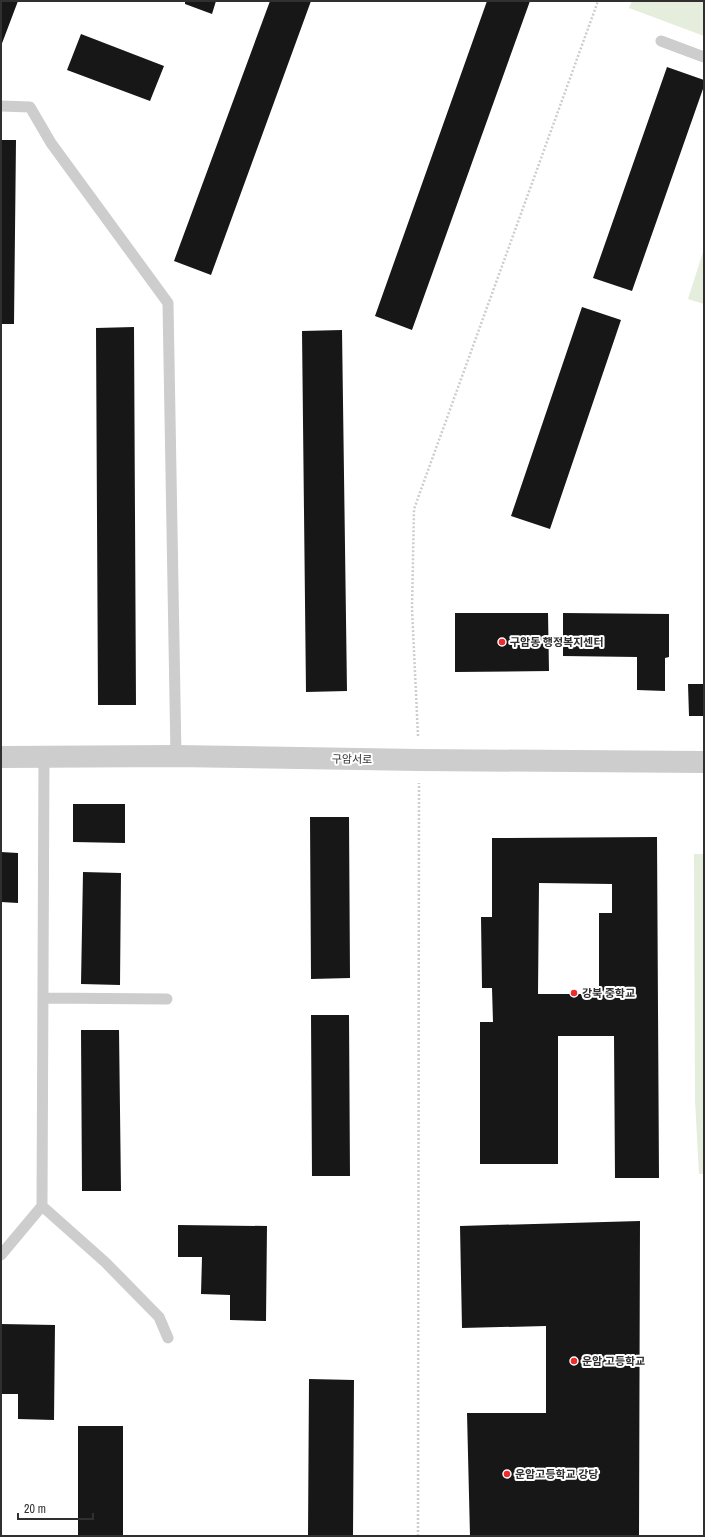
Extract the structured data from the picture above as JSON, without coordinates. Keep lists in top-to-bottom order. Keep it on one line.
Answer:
{"streets":{"street":["구암서로"]},"places":["구암동 행정복지센터","강북 중학교","운암 고등학교","운암고등학교 강당"],"scale_bar":"20 m"}
